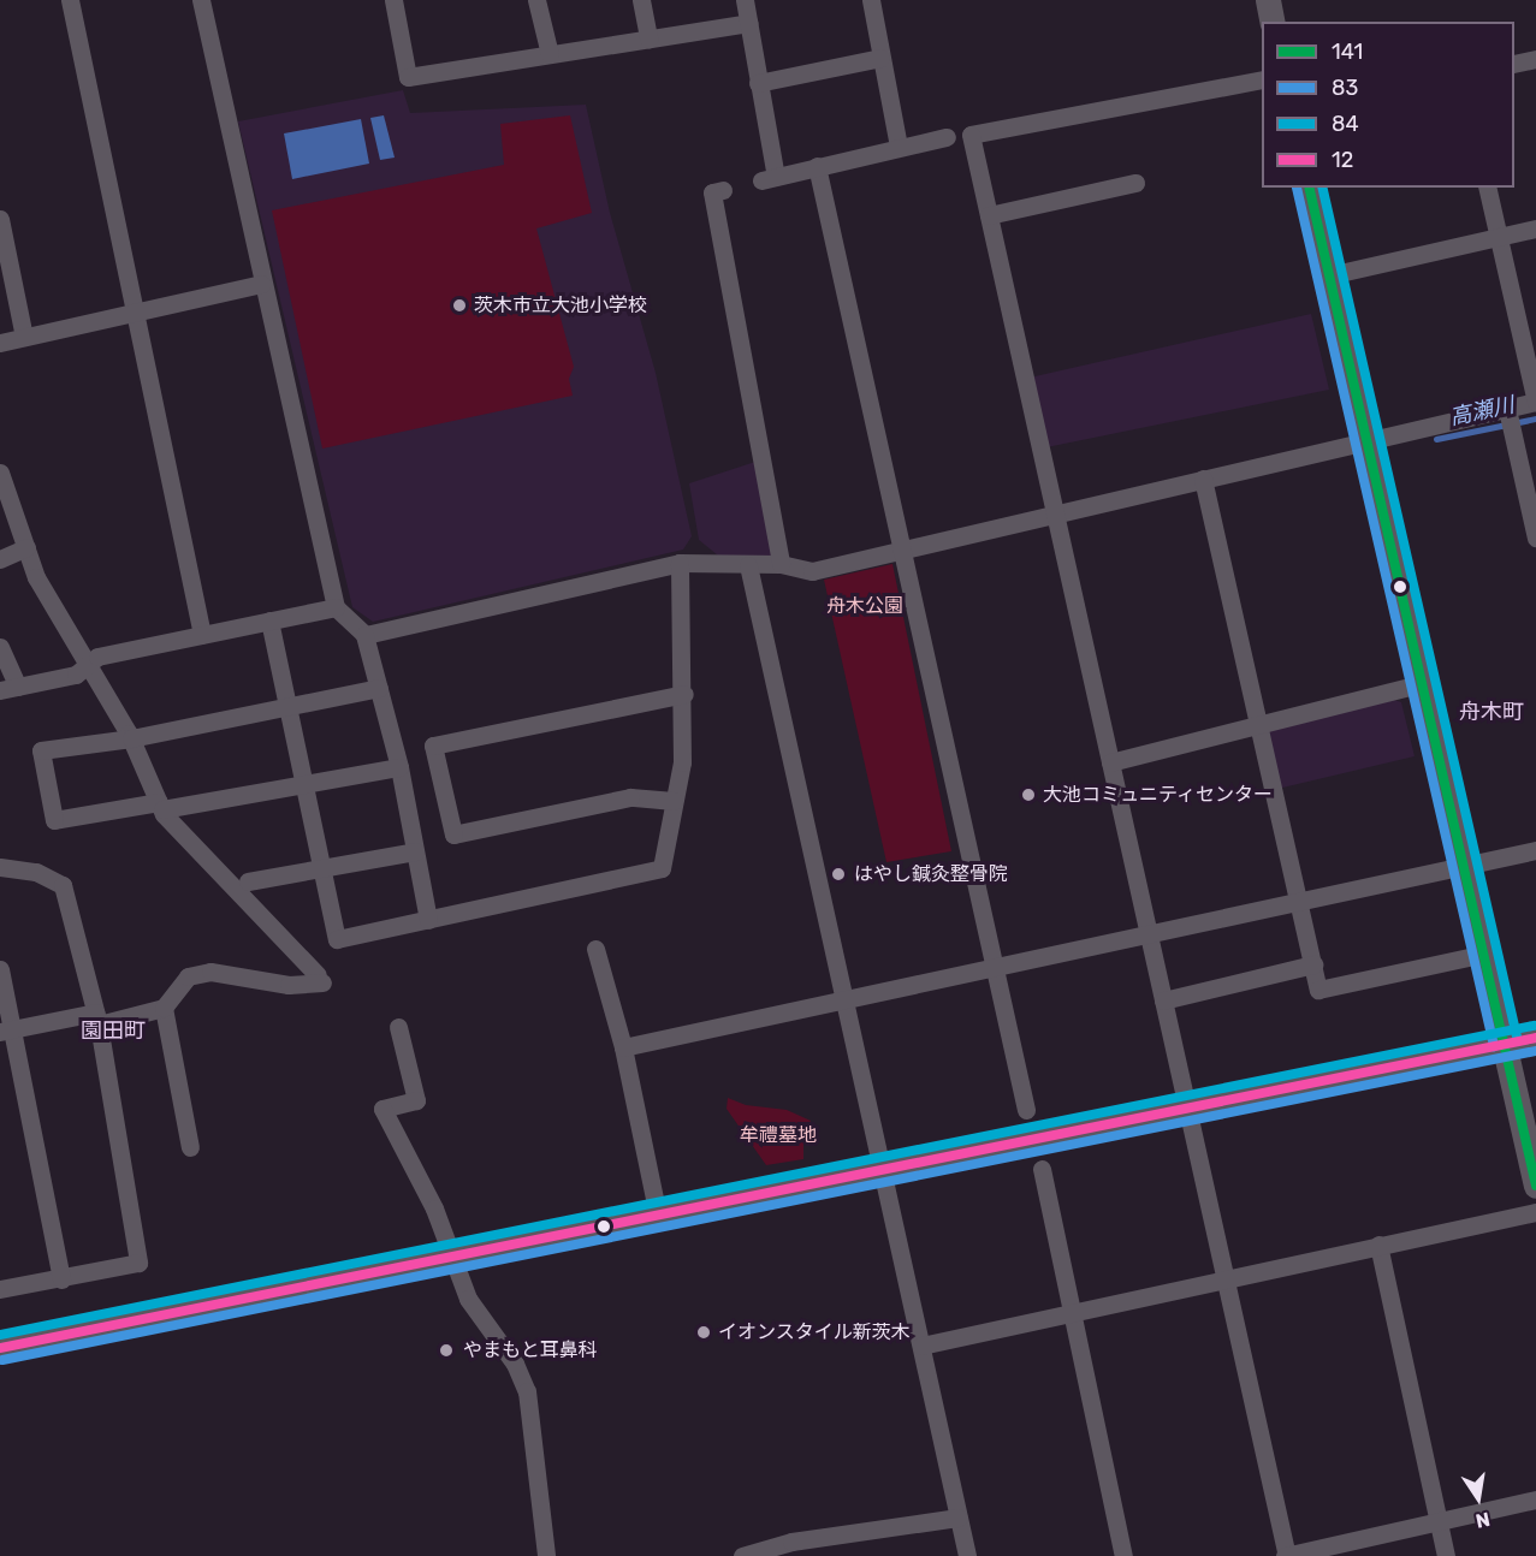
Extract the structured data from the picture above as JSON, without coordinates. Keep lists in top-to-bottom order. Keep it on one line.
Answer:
{"districts":["舟木町","園田町"],"water":["高瀬川"],"parks":["舟木公園","牟禮墓地"],"places":["茨木市立大池小学校","大池コミュニティセンター","はやし鍼灸整骨院","イオンスタイル新茨木","やまもと耳鼻科"],"lines":["transit line 141","transit line 83","transit line 84","transit line 12"],"legend":["141","83","84","12"],"north":"bottom"}
